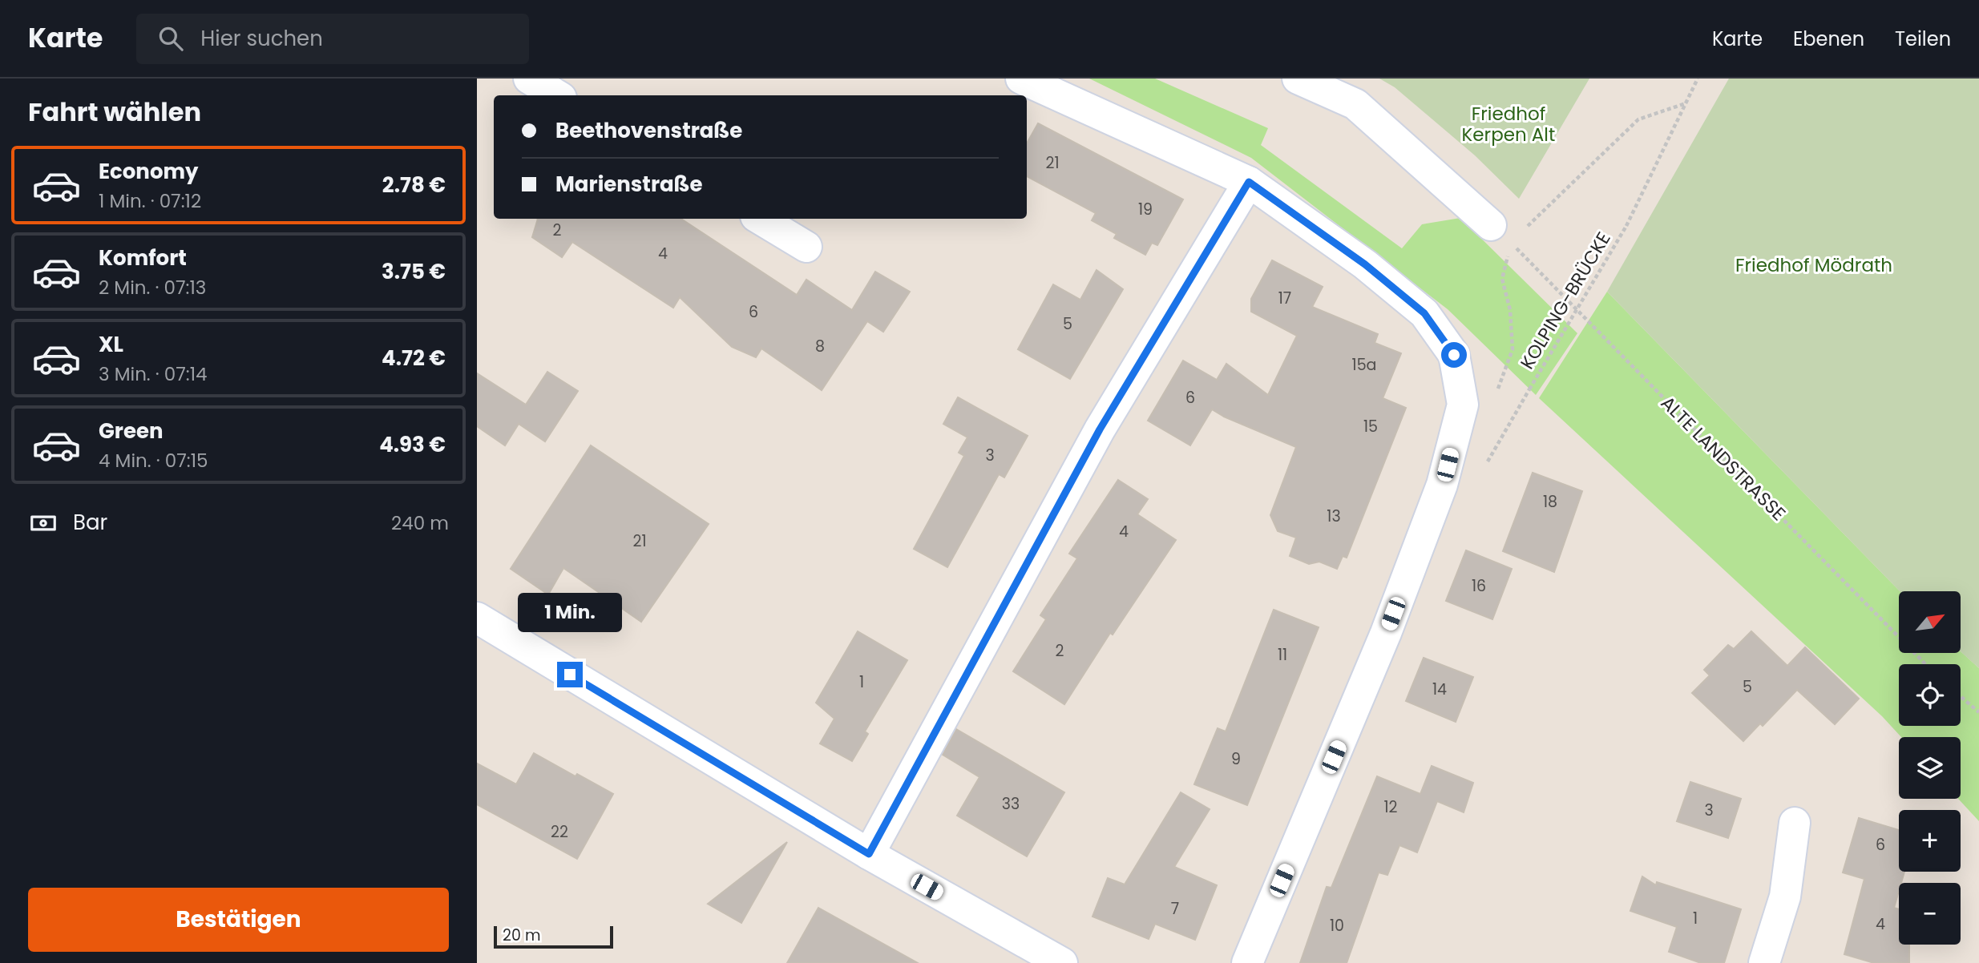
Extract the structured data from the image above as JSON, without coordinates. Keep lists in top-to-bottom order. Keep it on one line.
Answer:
{"streets":{"path":["KOLPING-BRÜCKE","ALTE LANDSTRASSE"]},"parks":["Friedhof Kerpen Alt","Friedhof Mödrath"],"house_numbers":["21","19","2","4","17","6","5","8","15a","6","15","3","18","13","4","21","16","2","11","1","5","14","9","33","12","3","22","6","7","1","4","10"],"scale_bar":"20 m","north":"top right","page":{"header":"Karte","search":"Hier suchen","nav":["Karte","Ebenen","Teilen"],"heading":"Fahrt wählen","banner":["Beethovenstraße","Marienstraße"],"list":[{"name":"Economy","note":"1 Min. · 07:12","value":"2.78 €"},{"name":"Komfort","note":"2 Min. · 07:13","value":"3.75 €"},{"name":"XL","note":"3 Min. · 07:14","value":"4.72 €"},{"name":"Green","note":"4 Min. · 07:15","value":"4.93 €"}],"pay":["Bar","240 m"],"map_buttons":["+","−"],"bubble":"1 Min.","buttons":"Bestätigen","scale":"20 m"}}
